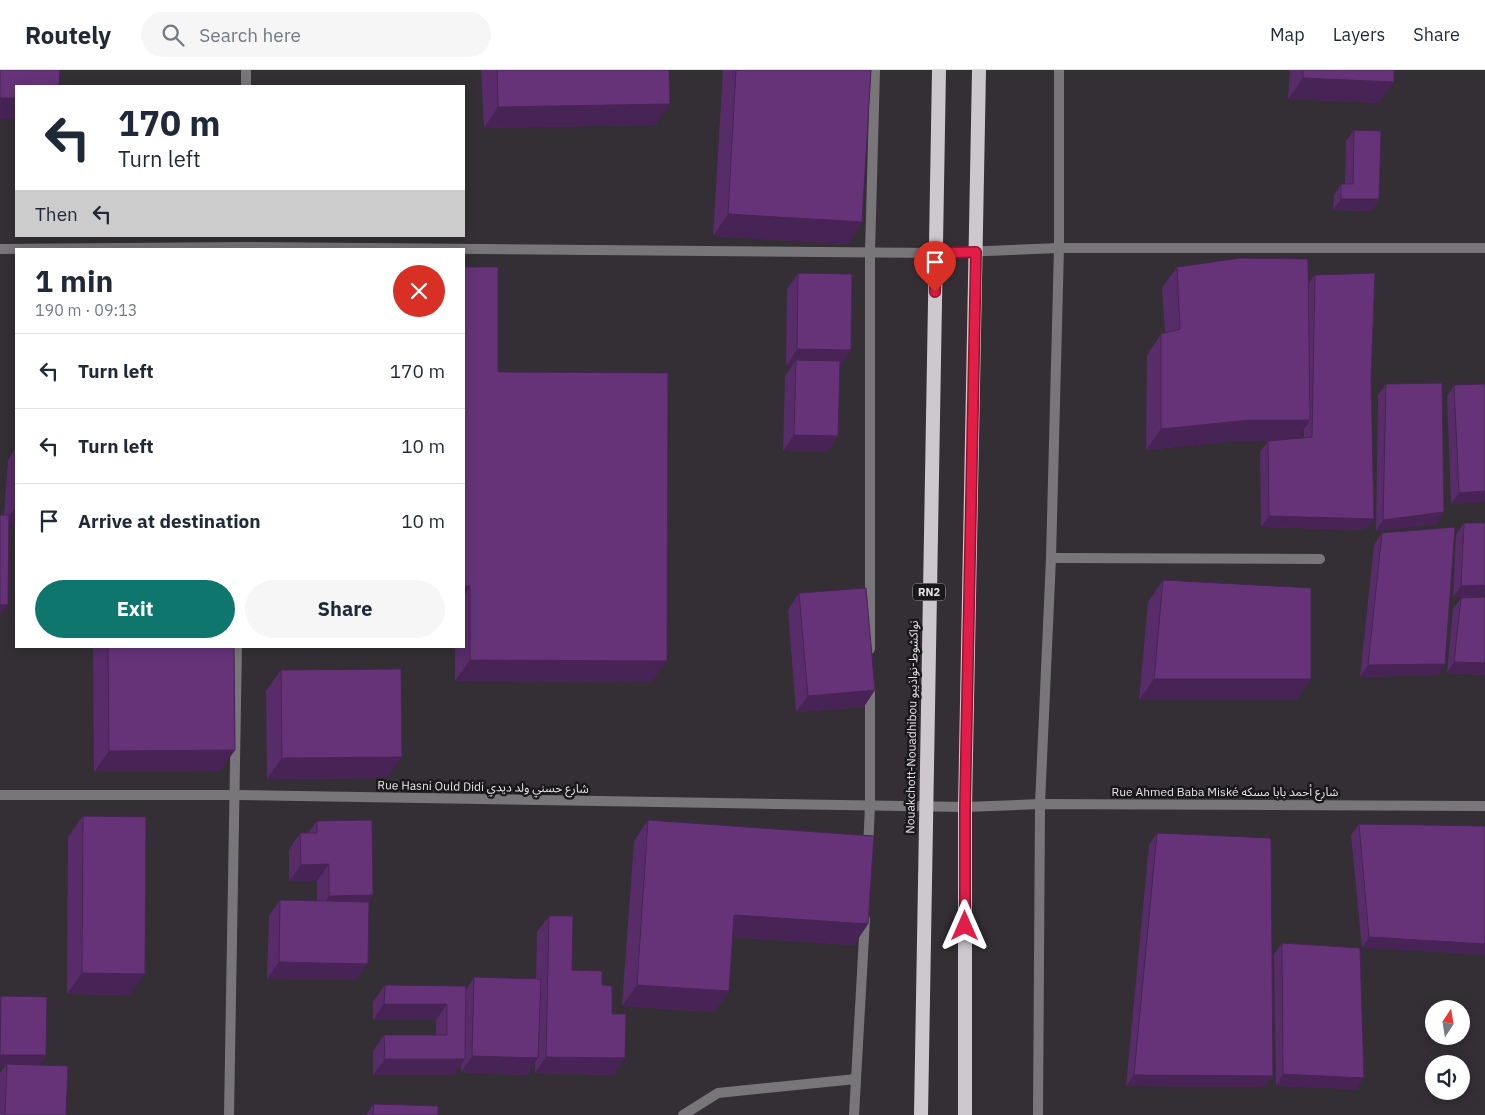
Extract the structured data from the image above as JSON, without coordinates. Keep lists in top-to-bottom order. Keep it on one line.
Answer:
{"streets":{"highway":["RN2","Nouakchott-Nouadhibou نواكشوط-نواذيبو"],"street":["Rue Hasni Ould Didi شارع حسني ولد ديدي","Rue Ahmed Baba Miské شارع أحمد بابا مسكه"]},"crossings":[["Nouakchott-Nouadhibou نواكشوط-نواذيبو","Rue Hasni Ould Didi شارع حسني ولد ديدي"],["Rue Hasni Ould Didi شارع حسني ولد ديدي","Rue Ahmed Baba Miské شارع أحمد بابا مسكه"]],"north":"top","page":{"header":"Routely","search":"Search here","nav":["Map","Layers","Share"],"turn":["170 m","Turn left"],"then":"Then","heading":["1 min","190 m · 09:13"],"list":[{"name":"Turn left","value":"170 m"},{"name":"Turn left","value":"10 m"},{"name":"Arrive at destination","value":"10 m"}],"buttons":["Exit","Share"]}}
